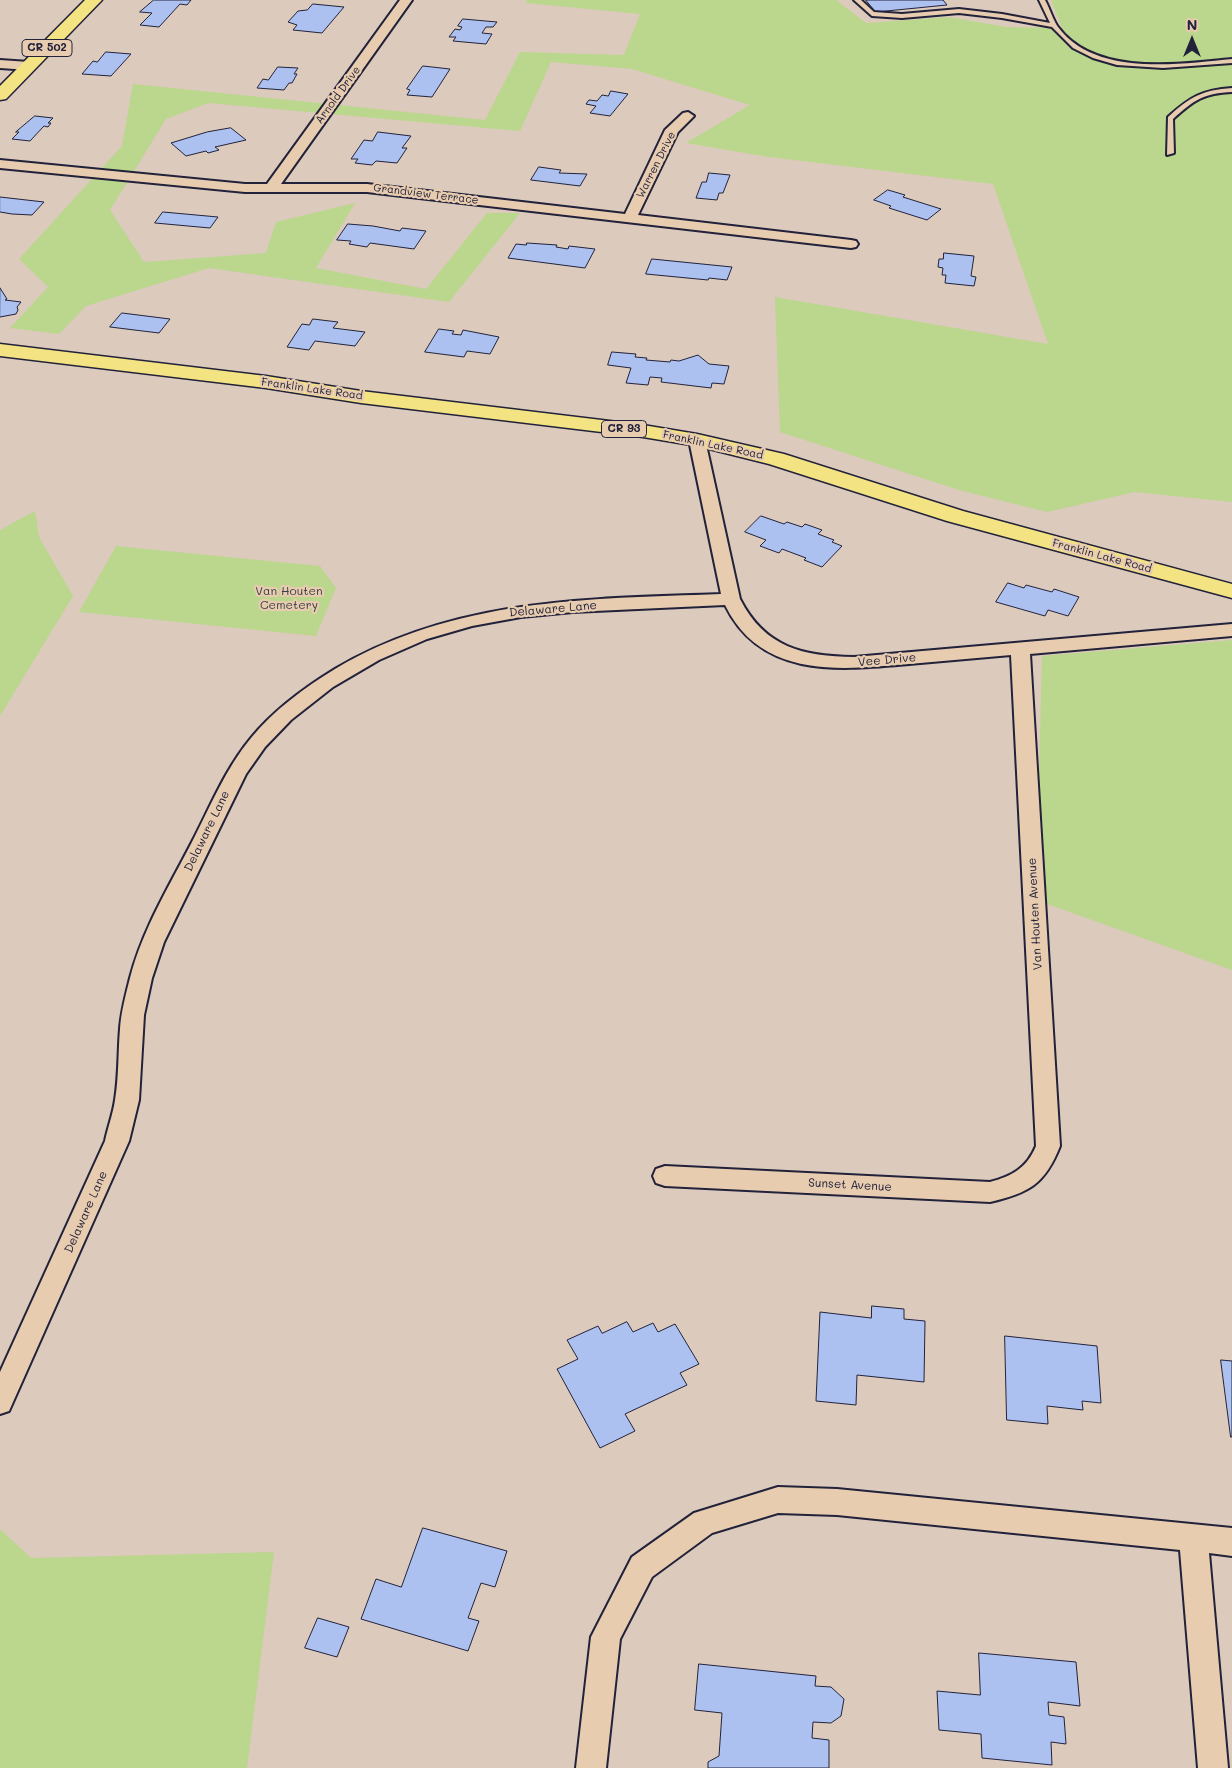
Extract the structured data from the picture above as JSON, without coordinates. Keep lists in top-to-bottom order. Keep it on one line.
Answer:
{"streets":{"main road":["CR 502","Franklin Lake Road","CR 93"],"street":["Arnold Drive","Warren Drive","Grandview Terrace","Delaware Lane","Vee Drive","Van Houten Avenue","Sunset Avenue"]},"crossings":[["Arnold Drive","Grandview Terrace"],["Warren Drive","Grandview Terrace"],["Franklin Lake Road","Vee Drive"],["Delaware Lane","Vee Drive"],["Vee Drive","Van Houten Avenue"],["Van Houten Avenue","Sunset Avenue"]],"parks":["Van Houten Cemetery"],"north":"top"}
